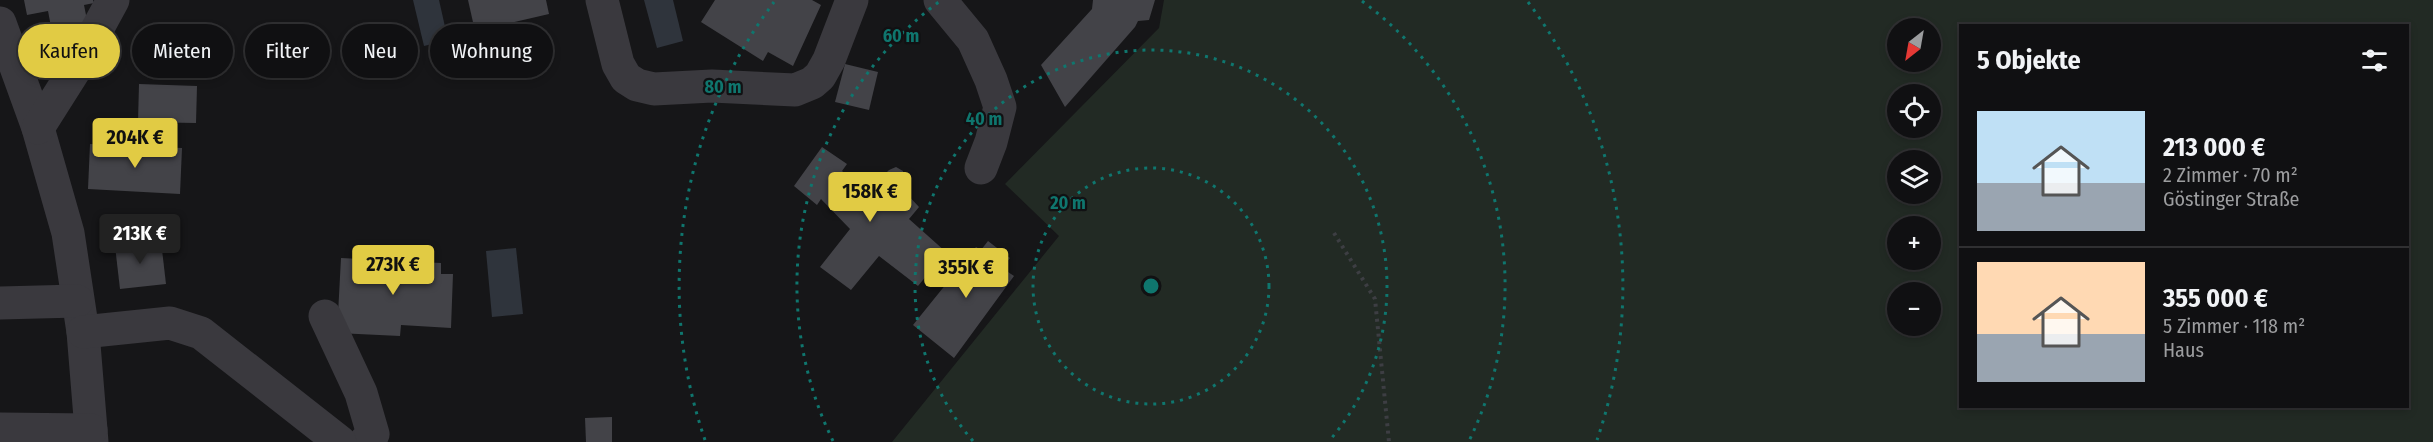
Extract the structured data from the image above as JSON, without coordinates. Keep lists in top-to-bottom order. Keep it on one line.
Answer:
{"north":"bottom left","page":{"map_buttons":["+","−"],"chip":["Kaufen","Mieten","Filter","Neu","Wohnung"],"heading":"5 Objekte","list":[{"name":"213 000 €","note":"2 Zimmer · 70 m² · Göstinger Straße"},{"name":"355 000 €","note":"5 Zimmer · 118 m² · Haus"}],"price":["204K €","158K €","213K €","273K €","355K €"]},"rings":["60 m","80 m","40 m","20 m"]}
